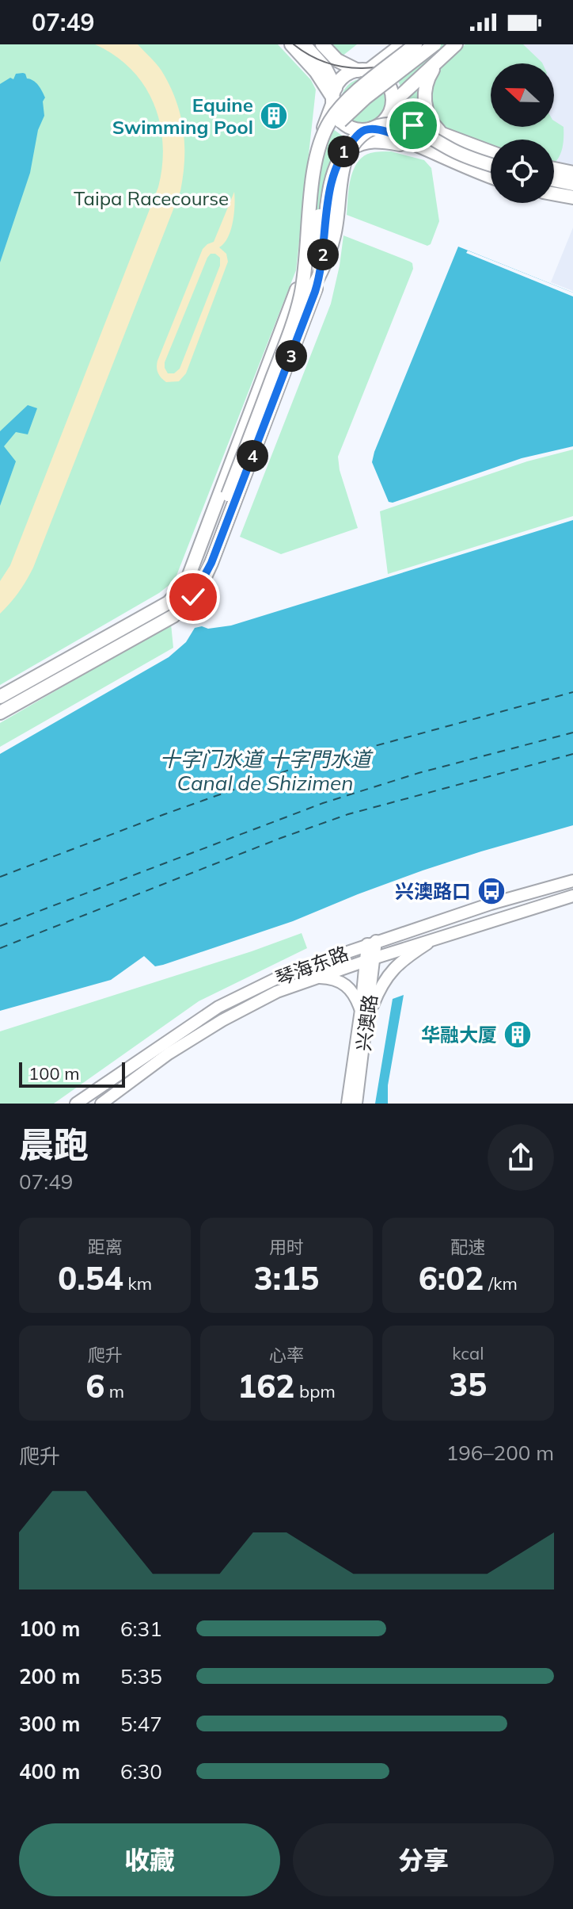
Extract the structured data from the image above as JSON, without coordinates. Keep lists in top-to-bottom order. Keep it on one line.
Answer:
{"streets":{"main road":["琴海东路","兴澳路"]},"crossings":[["琴海东路","兴澳路"]],"water":["十字门水道 十字門水道 Canal de Shizimen"],"parks":["Taipa Racecourse"],"places":{"building":["Equine Swimming Pool","华融大厦"],"bus stop":["兴澳路口"]},"scale_bar":"100 m","north":"left","page":{"status":"07:49","pins":["1","2","3","4"],"scale":"100 m","heading":["晨跑","07:49"],"stats":[["距离","0.54 km"],["用时","3:15"],["配速","6:02 /km"],["爬升","6 m"],["心率","162 bpm"],["kcal","35"]],"chart":["爬升","196–200 m"],"list":[{"name":"100 m","note":"6:31"},{"name":"200 m","note":"5:35"},{"name":"300 m","note":"5:47"},{"name":"400 m","note":"6:30"}],"buttons":["收藏","分享"]}}
